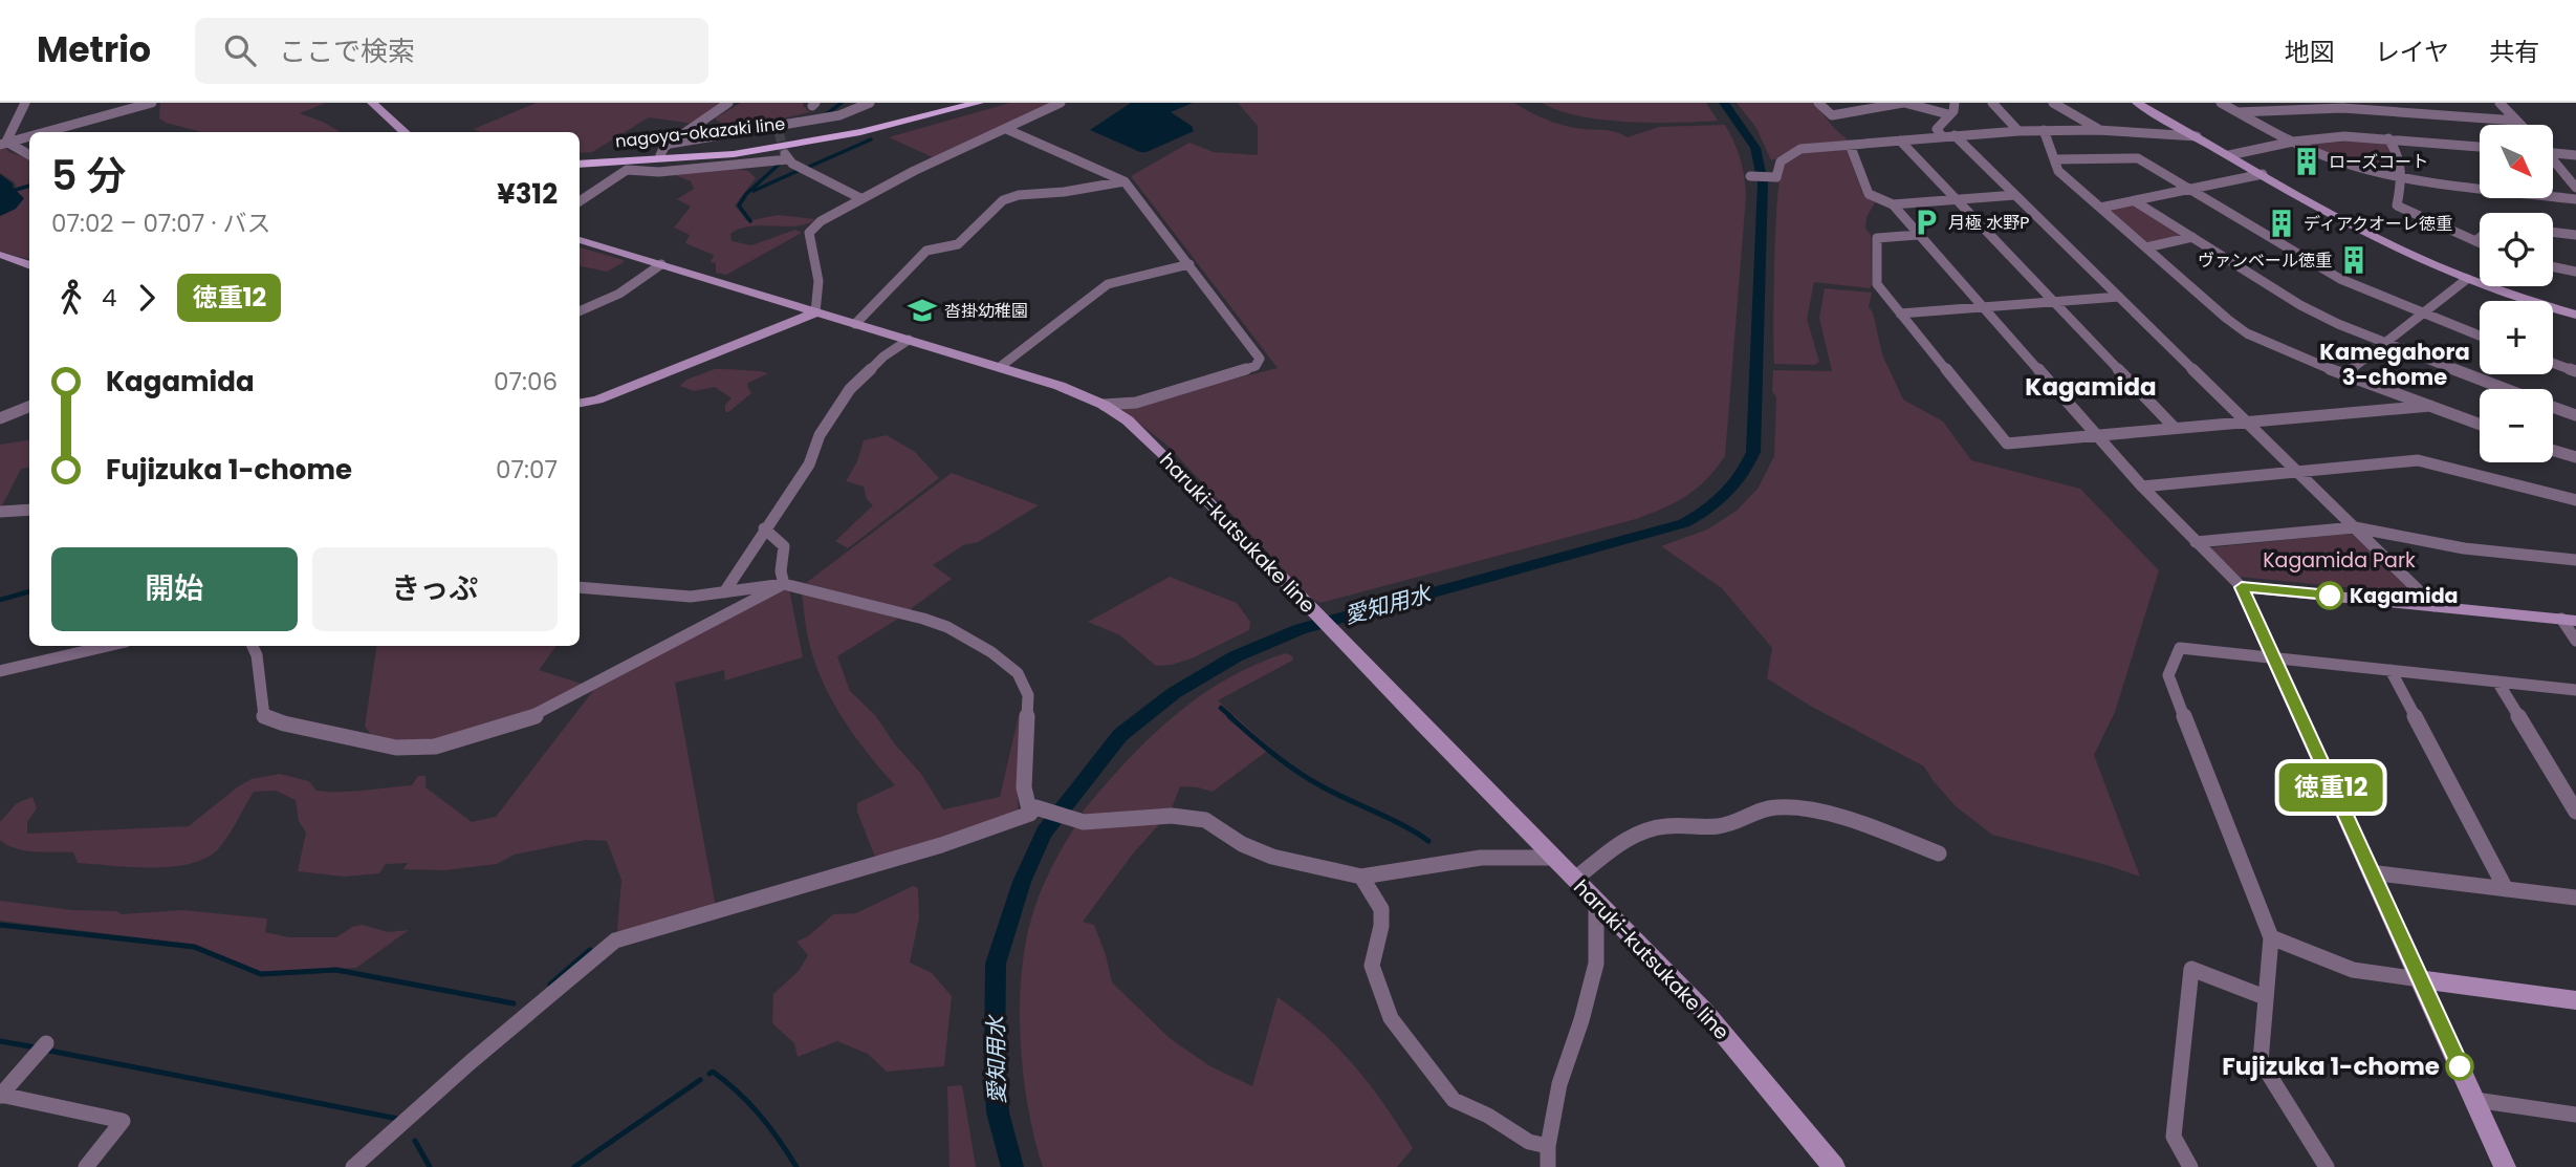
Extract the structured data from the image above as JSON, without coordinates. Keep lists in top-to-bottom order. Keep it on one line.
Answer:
{"streets":{"main road":["nagoya-okazaki line"],"street":["haruki-kutsukake line"]},"districts":["Kamegahora 3-chome","Kagamida"],"water":["愛知用水"],"parks":["Kagamida Park"],"places":{"building":["ローズコート","ディアクオーレ徳重","ヴァンベール徳重"],"parking":["月極 水野P"],"school or university":["沓掛幼稚園"],"other":["Kagamida","Fujizuka 1-chome"]},"lines":["bus line 徳重12"],"north":"bottom right","page":{"header":"Metrio","search":"ここで検索","nav":["地図","レイヤ","共有"],"on_map":"徳重12","map_buttons":["+","−"],"heading":["5 分","07:02 – 07:07 · バス","¥312"],"legs":["4","徳重12"],"list":[{"name":"Kagamida","value":"07:06"},{"name":"Fujizuka 1-chome","value":"07:07"}],"buttons":["開始","きっぷ"]}}
